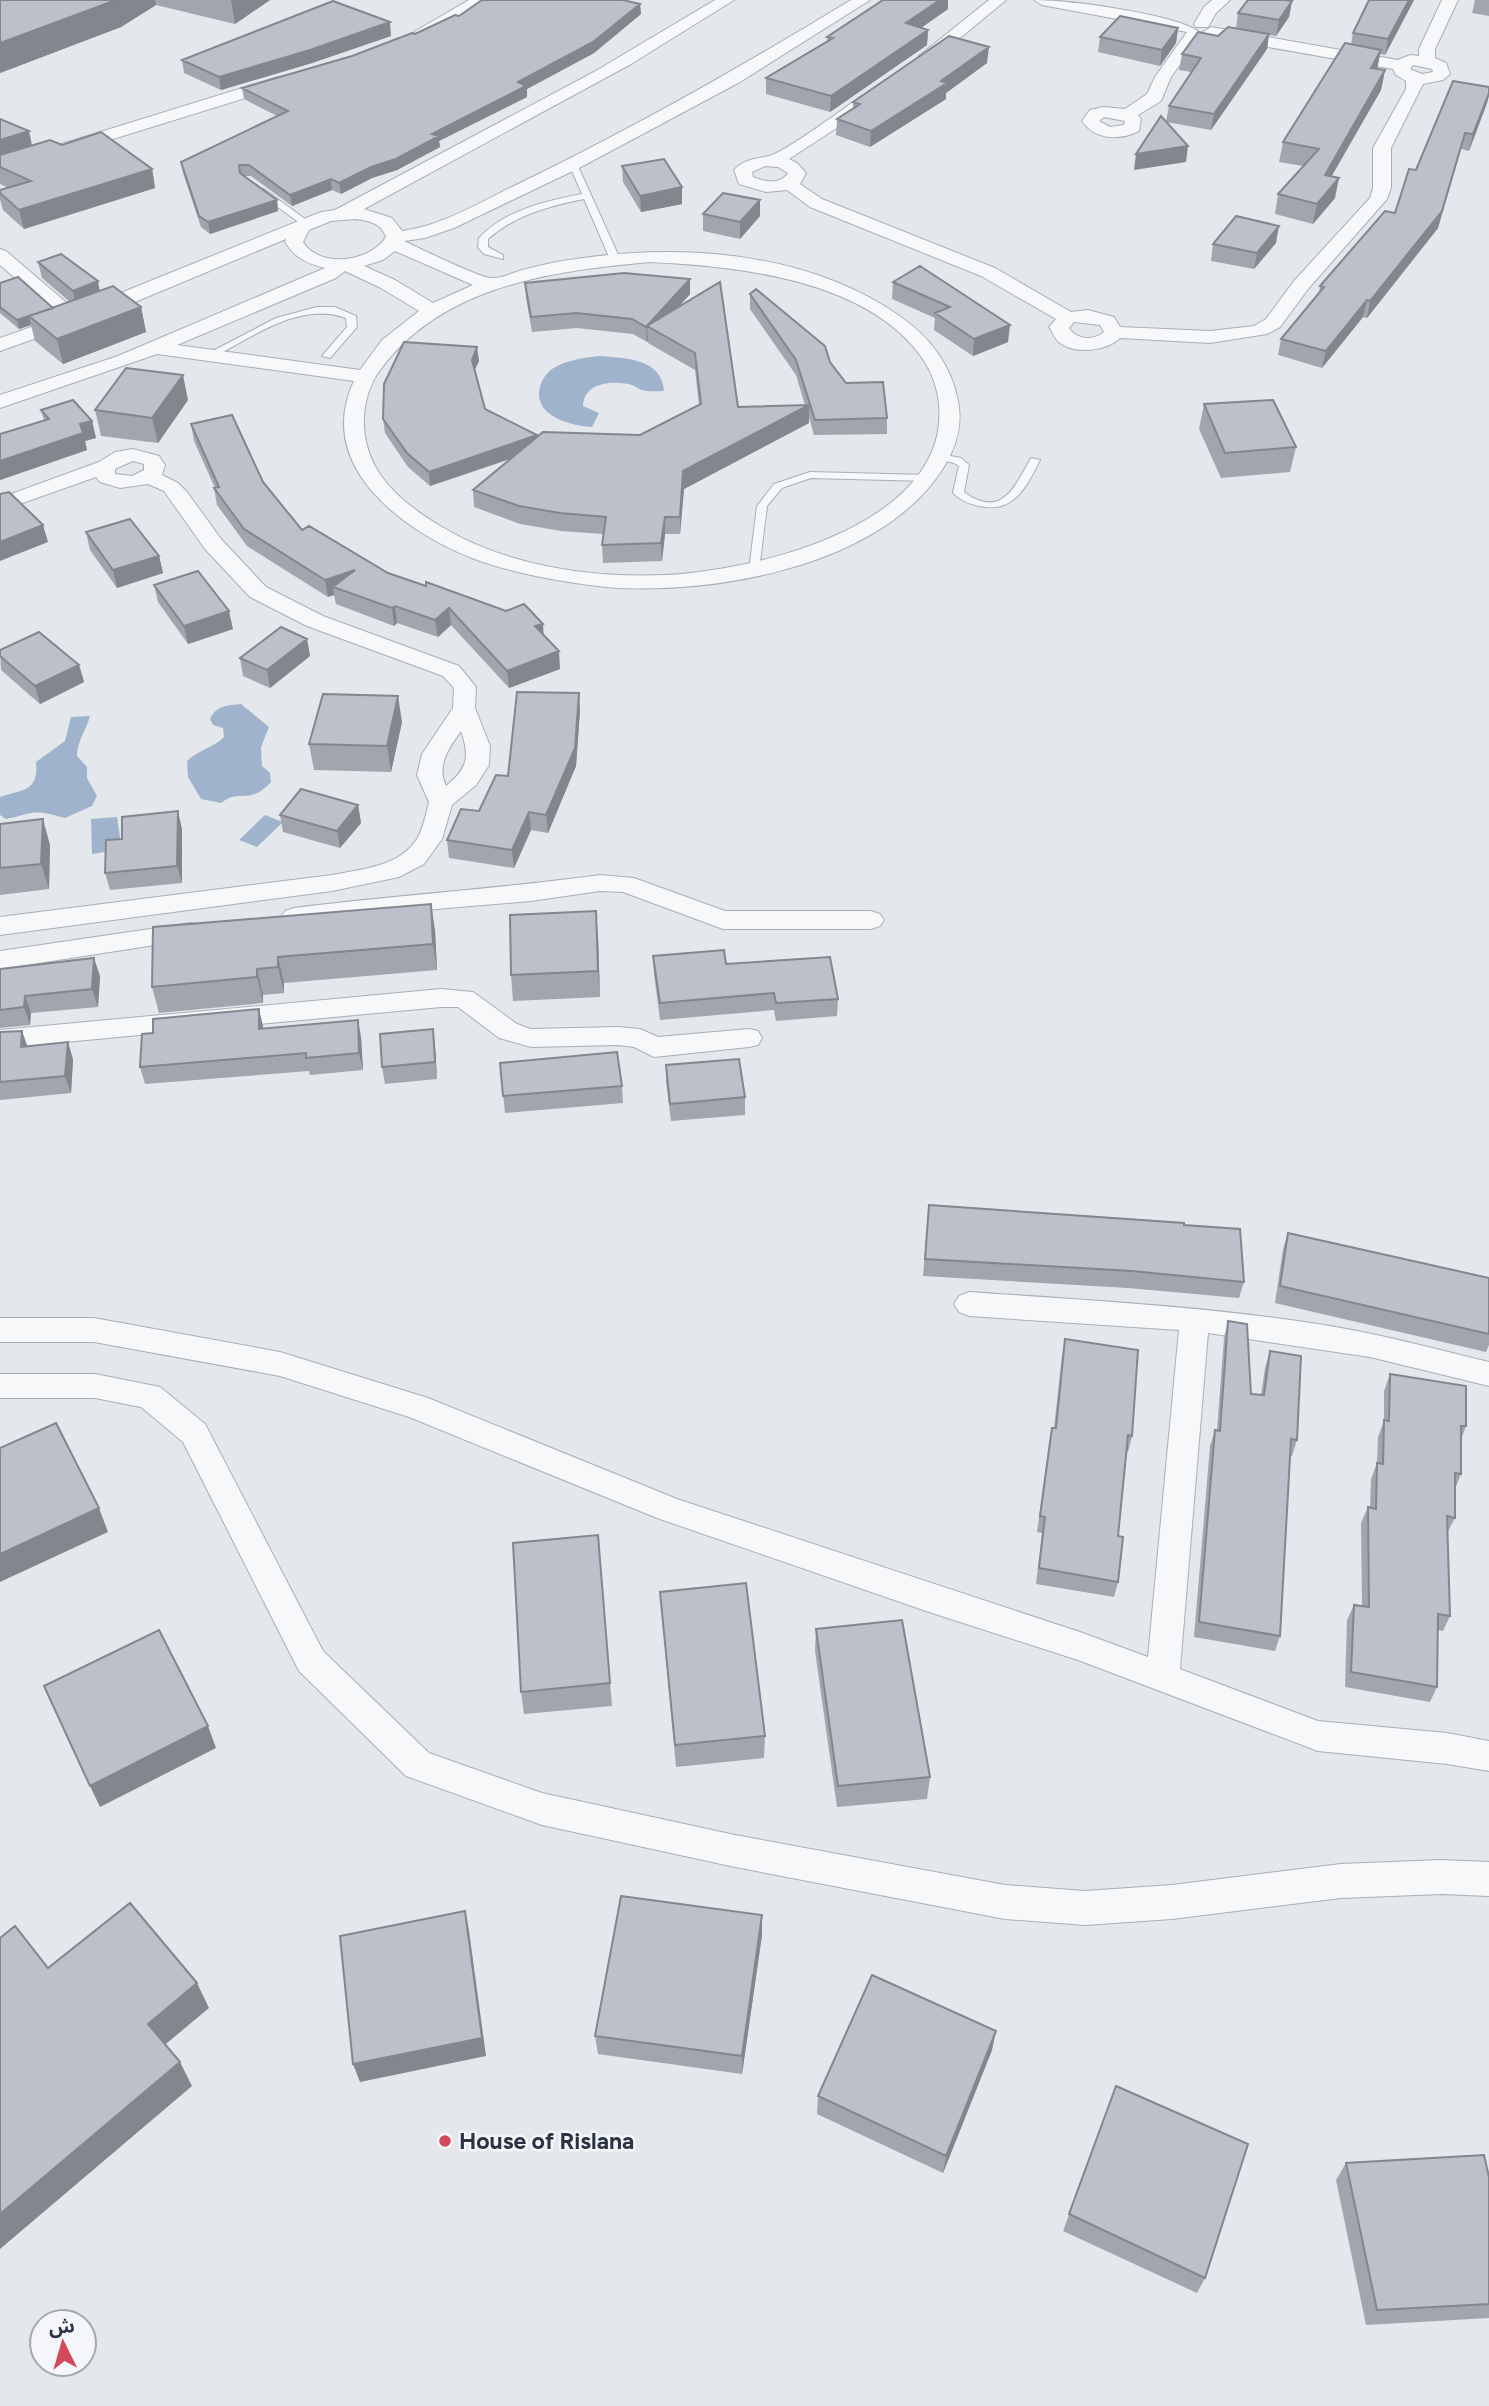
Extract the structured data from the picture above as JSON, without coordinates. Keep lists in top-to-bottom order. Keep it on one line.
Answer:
{"places":["House of Rislana"],"north":"top"}
